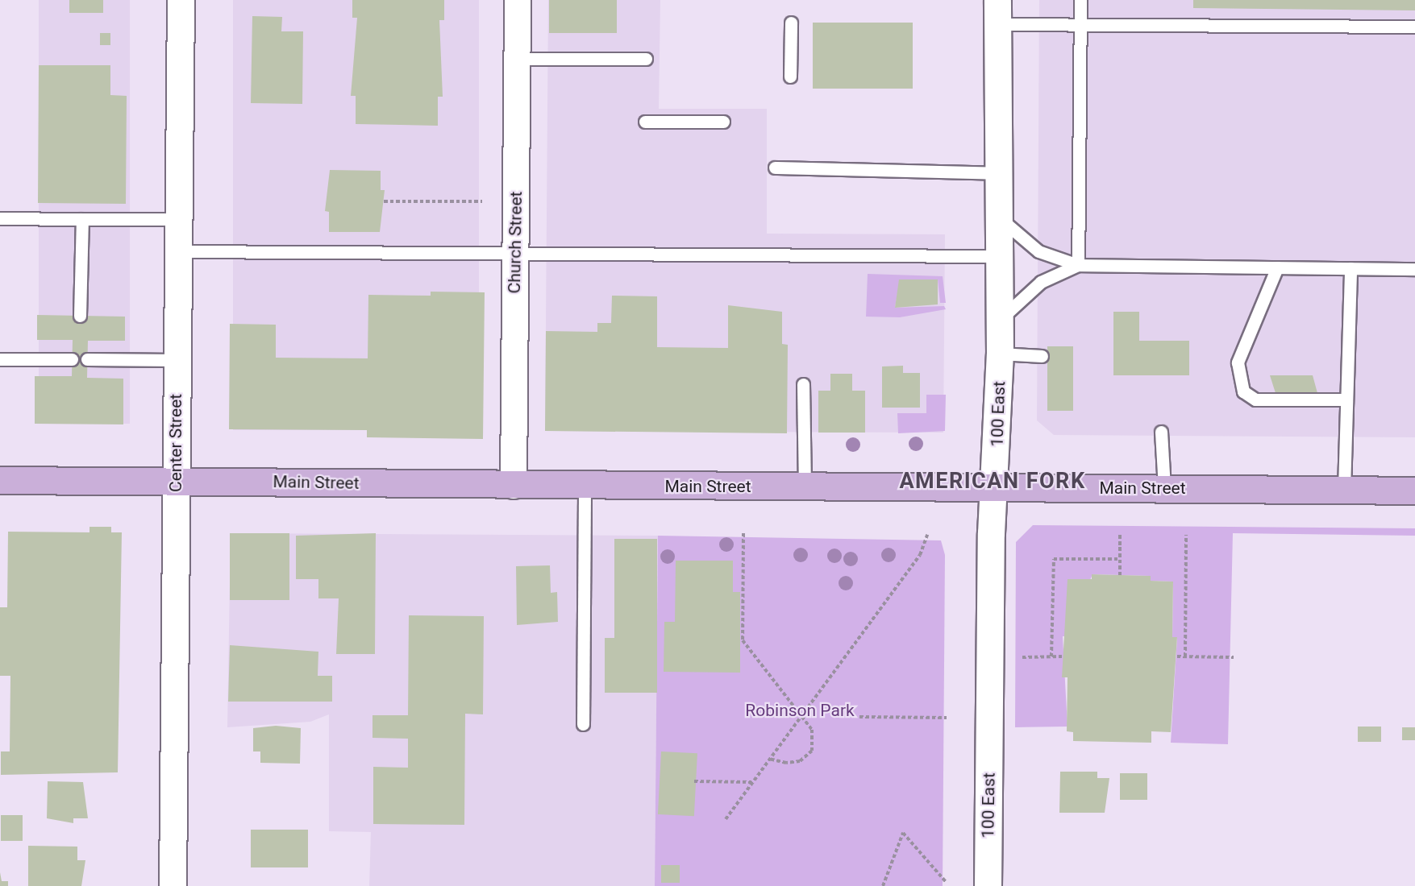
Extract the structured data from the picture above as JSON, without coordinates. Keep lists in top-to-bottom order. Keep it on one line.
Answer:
{"streets":{"main road":["Main Street"],"street":["Church Street","100 East","Center Street"]},"crossings":[["Church Street","Main Street"],["100 East","Main Street"],["Center Street","Main Street"]],"districts":["AMERICAN FORK"],"parks":["Robinson Park"]}
